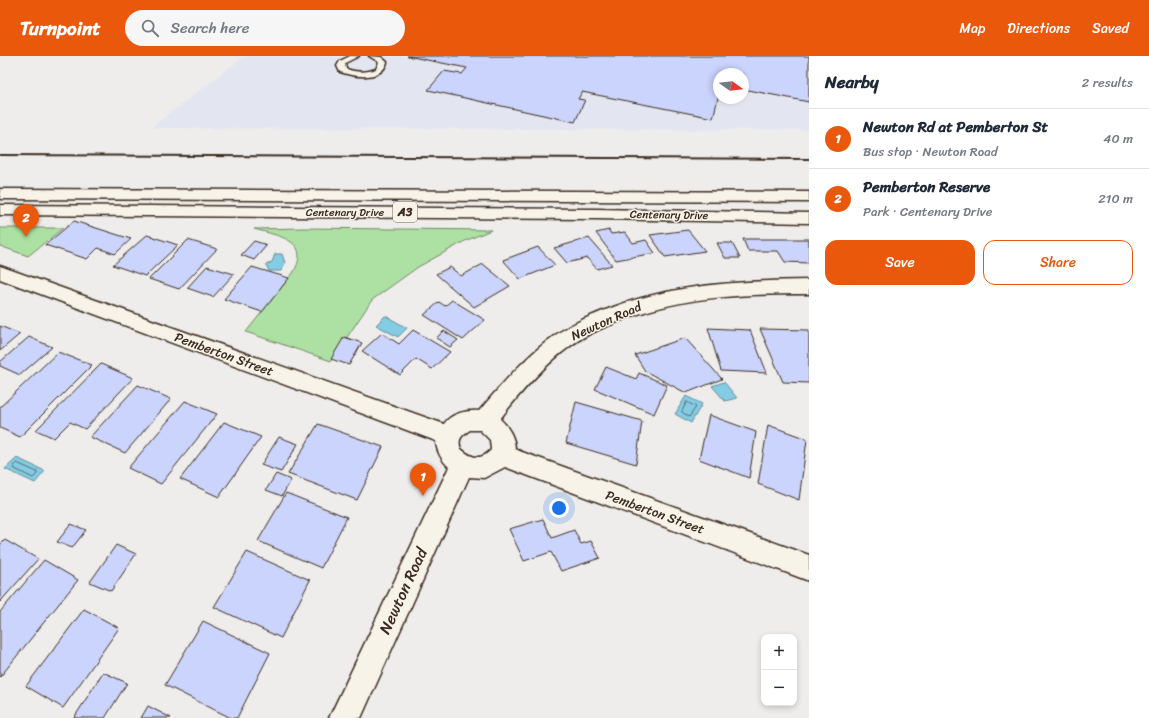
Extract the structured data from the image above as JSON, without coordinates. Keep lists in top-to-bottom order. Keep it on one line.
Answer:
{"streets":{"main road":["Centenary Drive","A3","Newton Road","Pemberton Street"]},"crossings":[["Newton Road","Pemberton Street"]],"north":"right","page":{"header":"Turnpoint","search":"Search here","nav":["Map","Directions","Saved"],"heading":["Nearby","2 results"],"list":[{"mark":"1","name":"Newton Rd at Pemberton St","note":"Bus stop · Newton Road","value":"40 m"},{"mark":"2","name":"Pemberton Reserve","note":"Park · Centenary Drive","value":"210 m"}],"pins":["2","1"],"buttons":["Save","Share"],"map_buttons":["+","−"]}}
